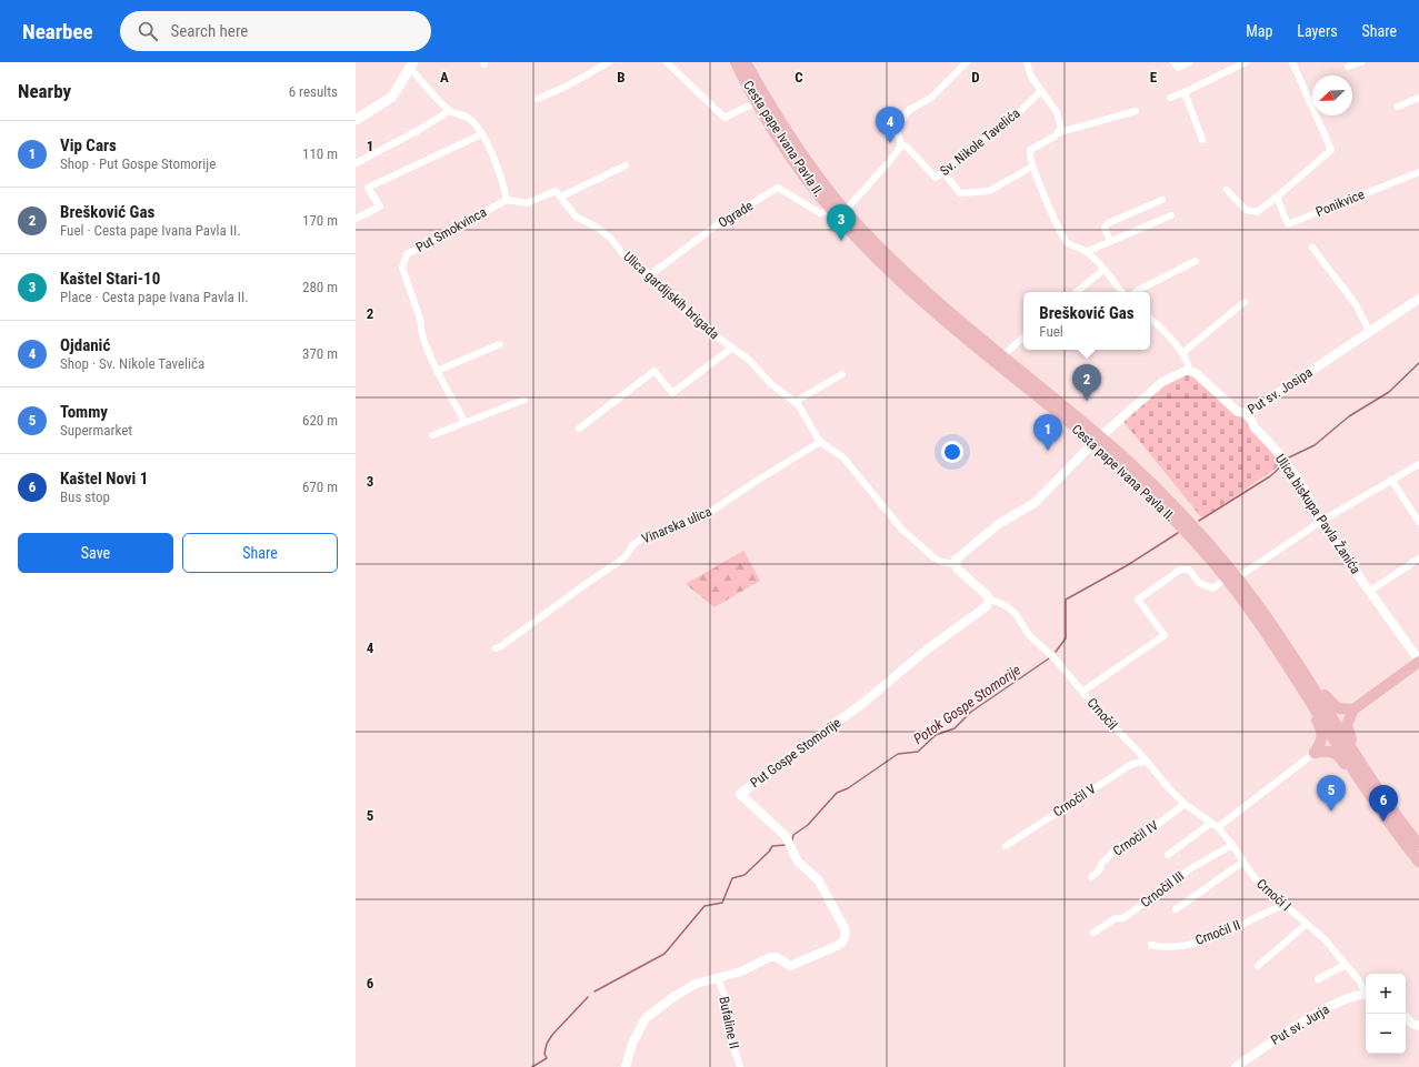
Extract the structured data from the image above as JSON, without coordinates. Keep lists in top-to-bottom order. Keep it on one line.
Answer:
{"streets":{"main road":["Cesta pape Ivana Pavla II."],"street":["Sv. Nikole Tavelića","Ponikvice","Ograde","Put Smokvinca","Ulica gardijskih brigada","Put sv. Josipa","Ulica biskupa Pavla Žanića","Vinarska ulica","Crnočil","Put Gospe Stomorije","Crnočil V","Crnočil IV","Crnočil III","Crnoči l","Crnočil II","Bufaline II","Put sv. Jurja"]},"crossings":[["Ograde","Ulica gardijskih brigada"],["Ulica gardijskih brigada","Vinarska ulica"],["Put sv. Josipa","Ulica biskupa Pavla Žanića"],["Crnočil","Put Gospe Stomorije"],["Crnočil","Crnočil V"],["Crnočil","Crnočil IV"],["Crnočil","Crnoči l"],["Put Gospe Stomorije","Bufaline II"],["Crnočil III","Crnoči l"],["Crnoči l","Crnočil II"]],"water":["Potok Gospe Stomorije"],"north":"bottom left","page":{"header":"Nearbee","search":"Search here","nav":["Map","Layers","Share"],"heading":["Nearby","6 results"],"pins":["4","3","2","1","5","6"],"list":[{"mark":"1","name":"Vip Cars","note":"Shop · Put Gospe Stomorije","value":"110 m"},{"mark":"2","name":"Brešković Gas","note":"Fuel · Cesta pape Ivana Pavla II.","value":"170 m"},{"mark":"3","name":"Kaštel Stari-10","note":"Place · Cesta pape Ivana Pavla II.","value":"280 m"},{"mark":"4","name":"Ojdanić","note":"Shop · Sv. Nikole Tavelića","value":"370 m"},{"mark":"5","name":"Tommy","note":"Supermarket","value":"620 m"},{"mark":"6","name":"Kaštel Novi 1","note":"Bus stop","value":"670 m"}],"popup":["Brešković Gas","Fuel"],"buttons":["Save","Share"],"map_buttons":["+","−"]},"grid":{"columns":["A","B","C","D","E"],"rows":["1","2","3","4","5","6"]}}
